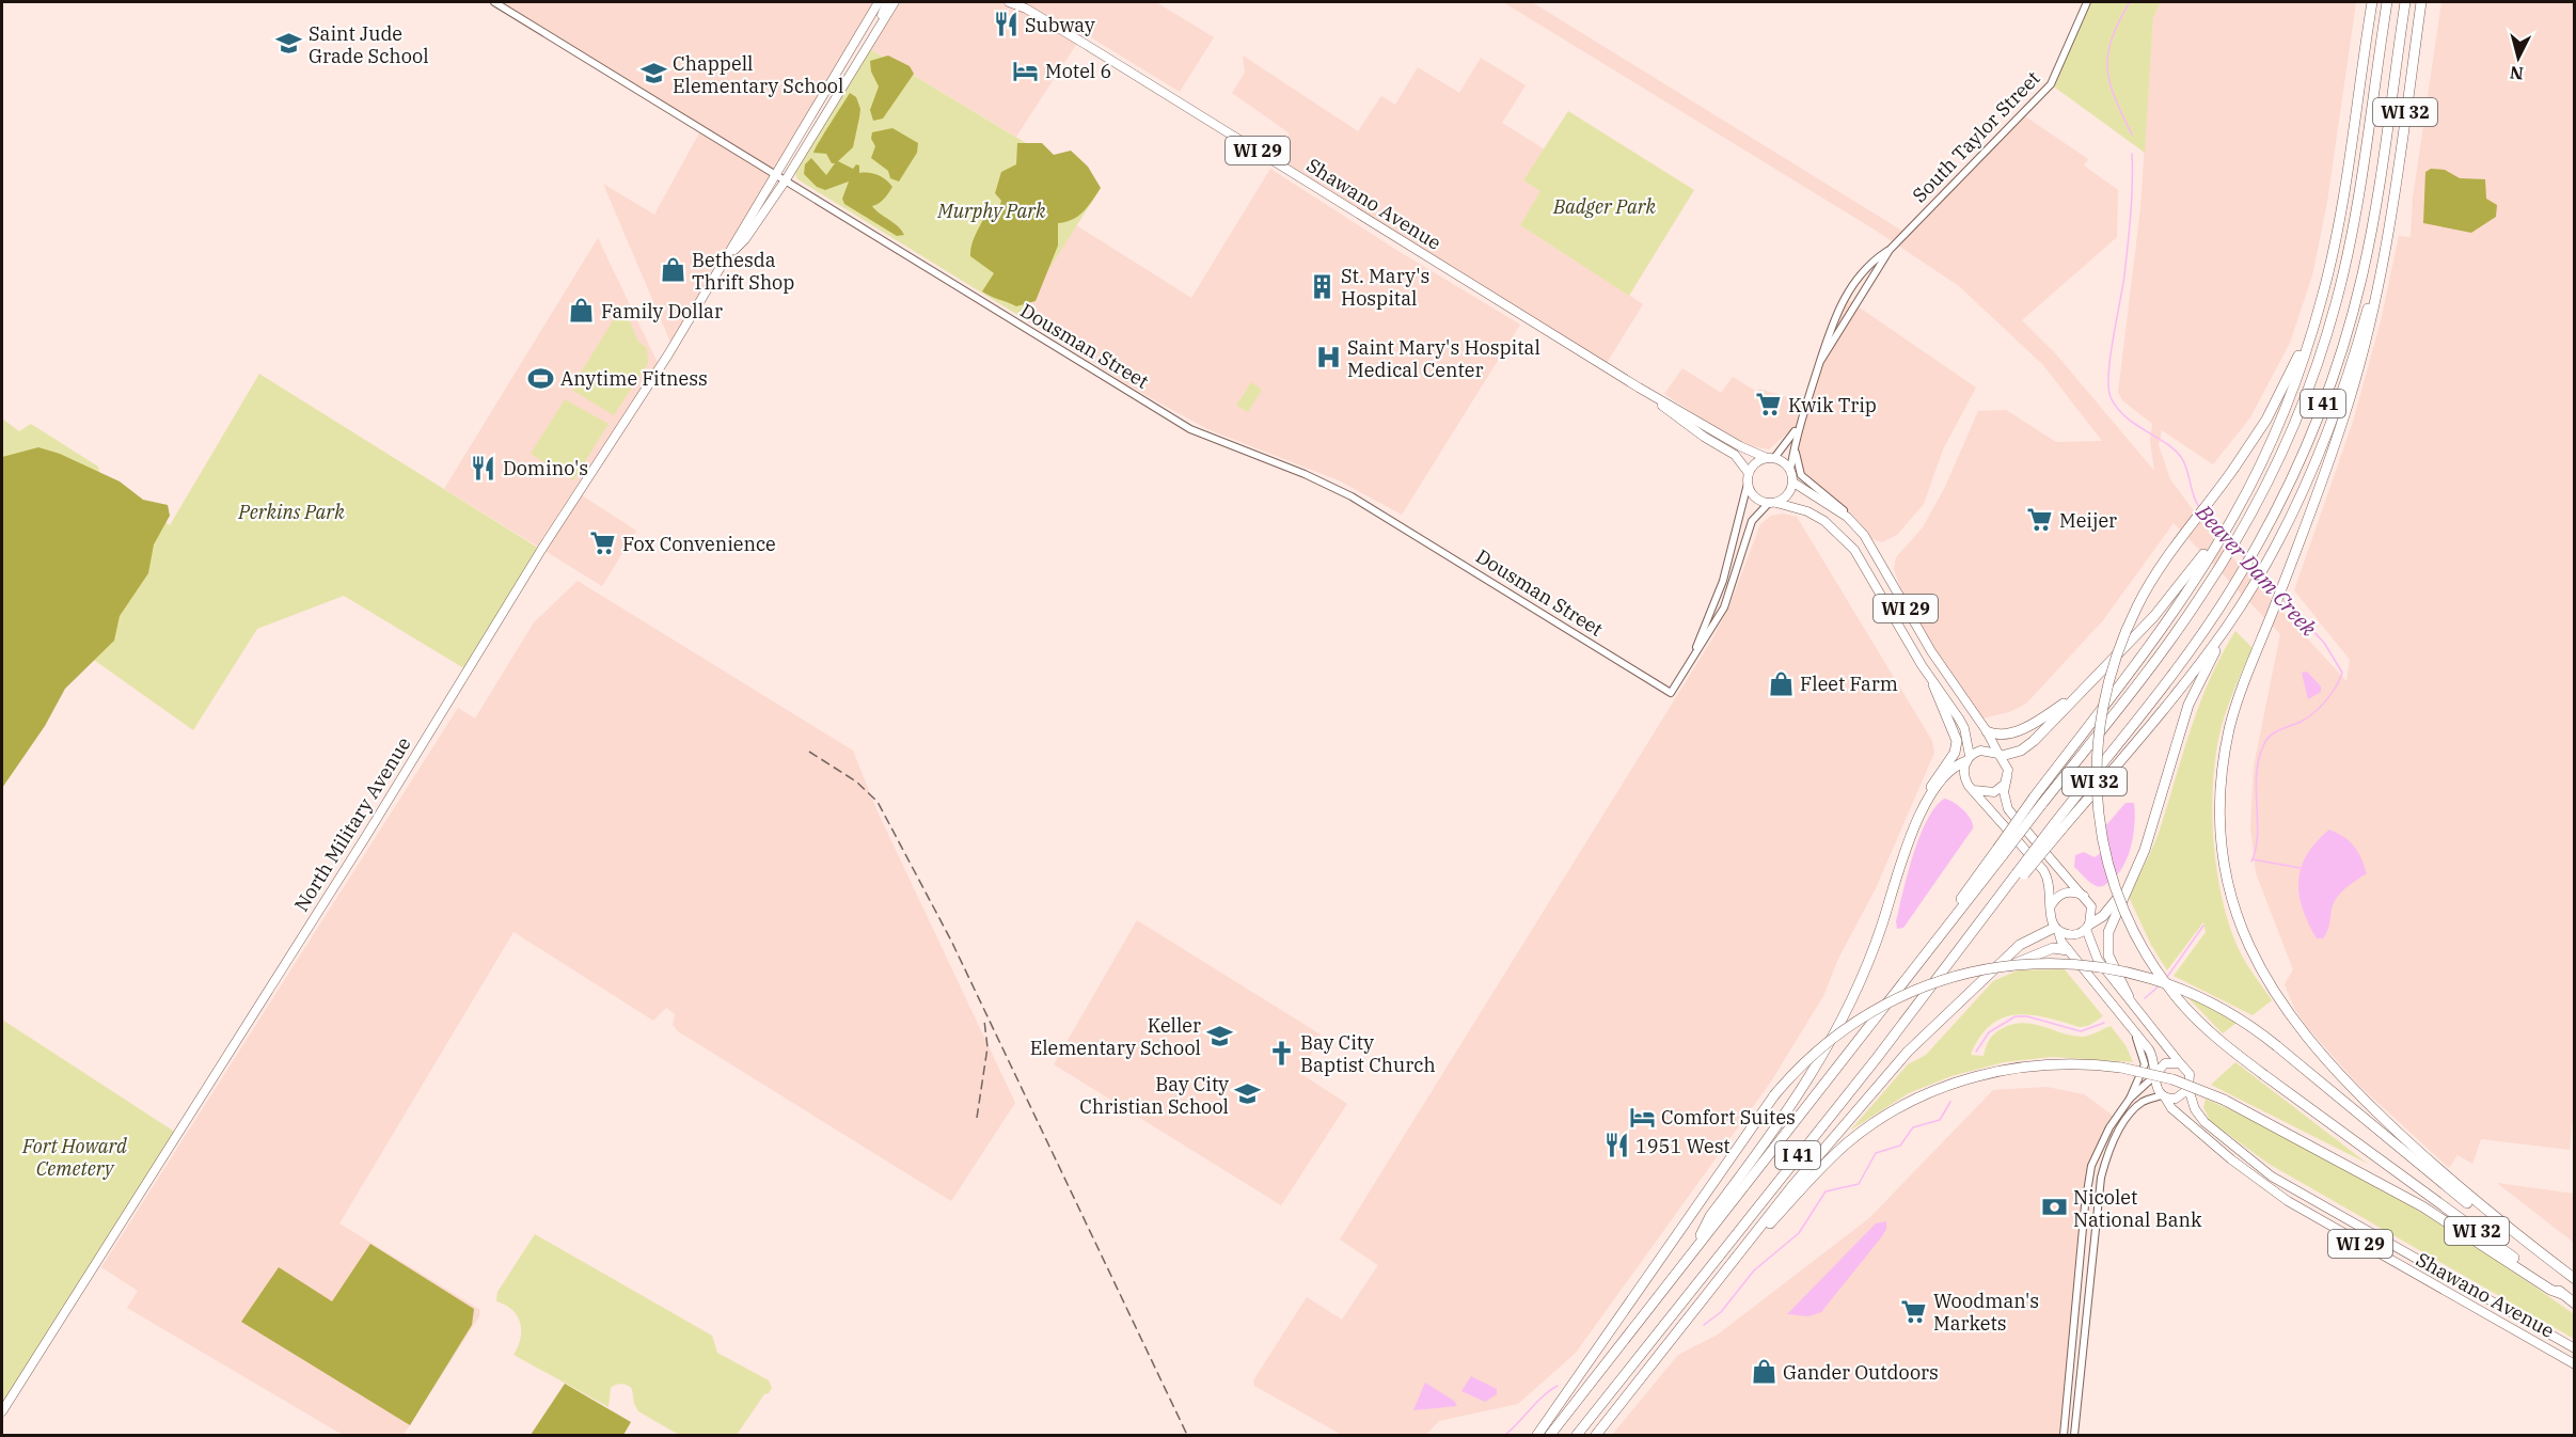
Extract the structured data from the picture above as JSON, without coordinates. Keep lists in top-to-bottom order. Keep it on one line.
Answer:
{"streets":{"highway":["WI 32","I 41"],"main road":["WI 29","Shawano Avenue","North Military Avenue"],"street":["South Taylor Street","Dousman Street"]},"crossings":[["South Taylor Street","WI 29"],["South Taylor Street","Shawano Avenue"],["WI 29","Shawano Avenue"],["Dousman Street","North Military Avenue"]],"water":["Beaver Dam Creek"],"parks":["Badger Park","Murphy Park","Perkins Park","Fort Howard Cemetery"],"places":{"restaurant":["Subway","Domino's","1951 West"],"school or university":["Saint Jude Grade School","Chappell Elementary School","Keller Elementary School","Bay City Christian School"],"hotel":["Motel 6","Comfort Suites"],"shop":["Bethesda Thrift Shop","Family Dollar","Fleet Farm","Gander Outdoors"],"building":["St. Mary's Hospital"],"hospital":["Saint Mary's Hospital Medical Center"],"sports":["Anytime Fitness"],"supermarket":["Kwik Trip","Meijer","Fox Convenience","Woodman's Markets"],"church":["Bay City Baptist Church"],"bank":["Nicolet National Bank"]},"north":"bottom"}
